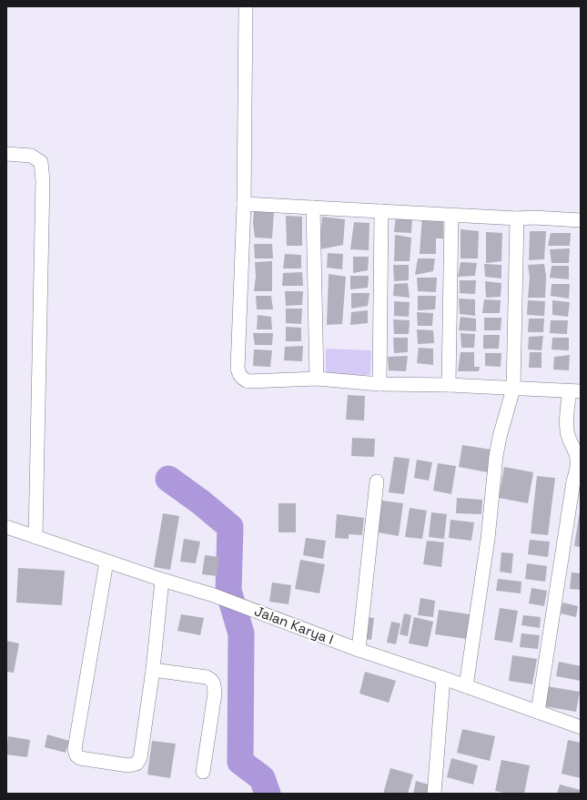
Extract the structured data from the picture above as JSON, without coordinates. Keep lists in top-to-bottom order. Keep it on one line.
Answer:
{"streets":{"street":["Jalan Karya I"]}}
